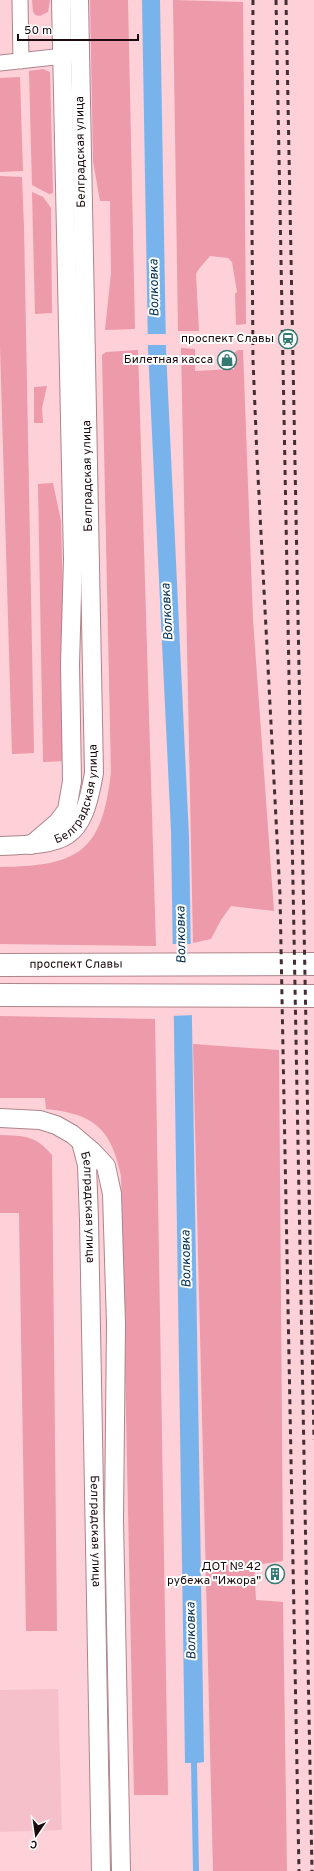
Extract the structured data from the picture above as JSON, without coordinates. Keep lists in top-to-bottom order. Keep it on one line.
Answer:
{"streets":{"main road":["проспект Славы"],"street":["Белградская улица"]},"water":["Волковка"],"places":{"station":["проспект Славы"],"shop":["Билетная касса"],"building":["ДОТ № 42 рубежа \"Ижора\""]},"scale_bar":"50 m","north":"bottom"}
